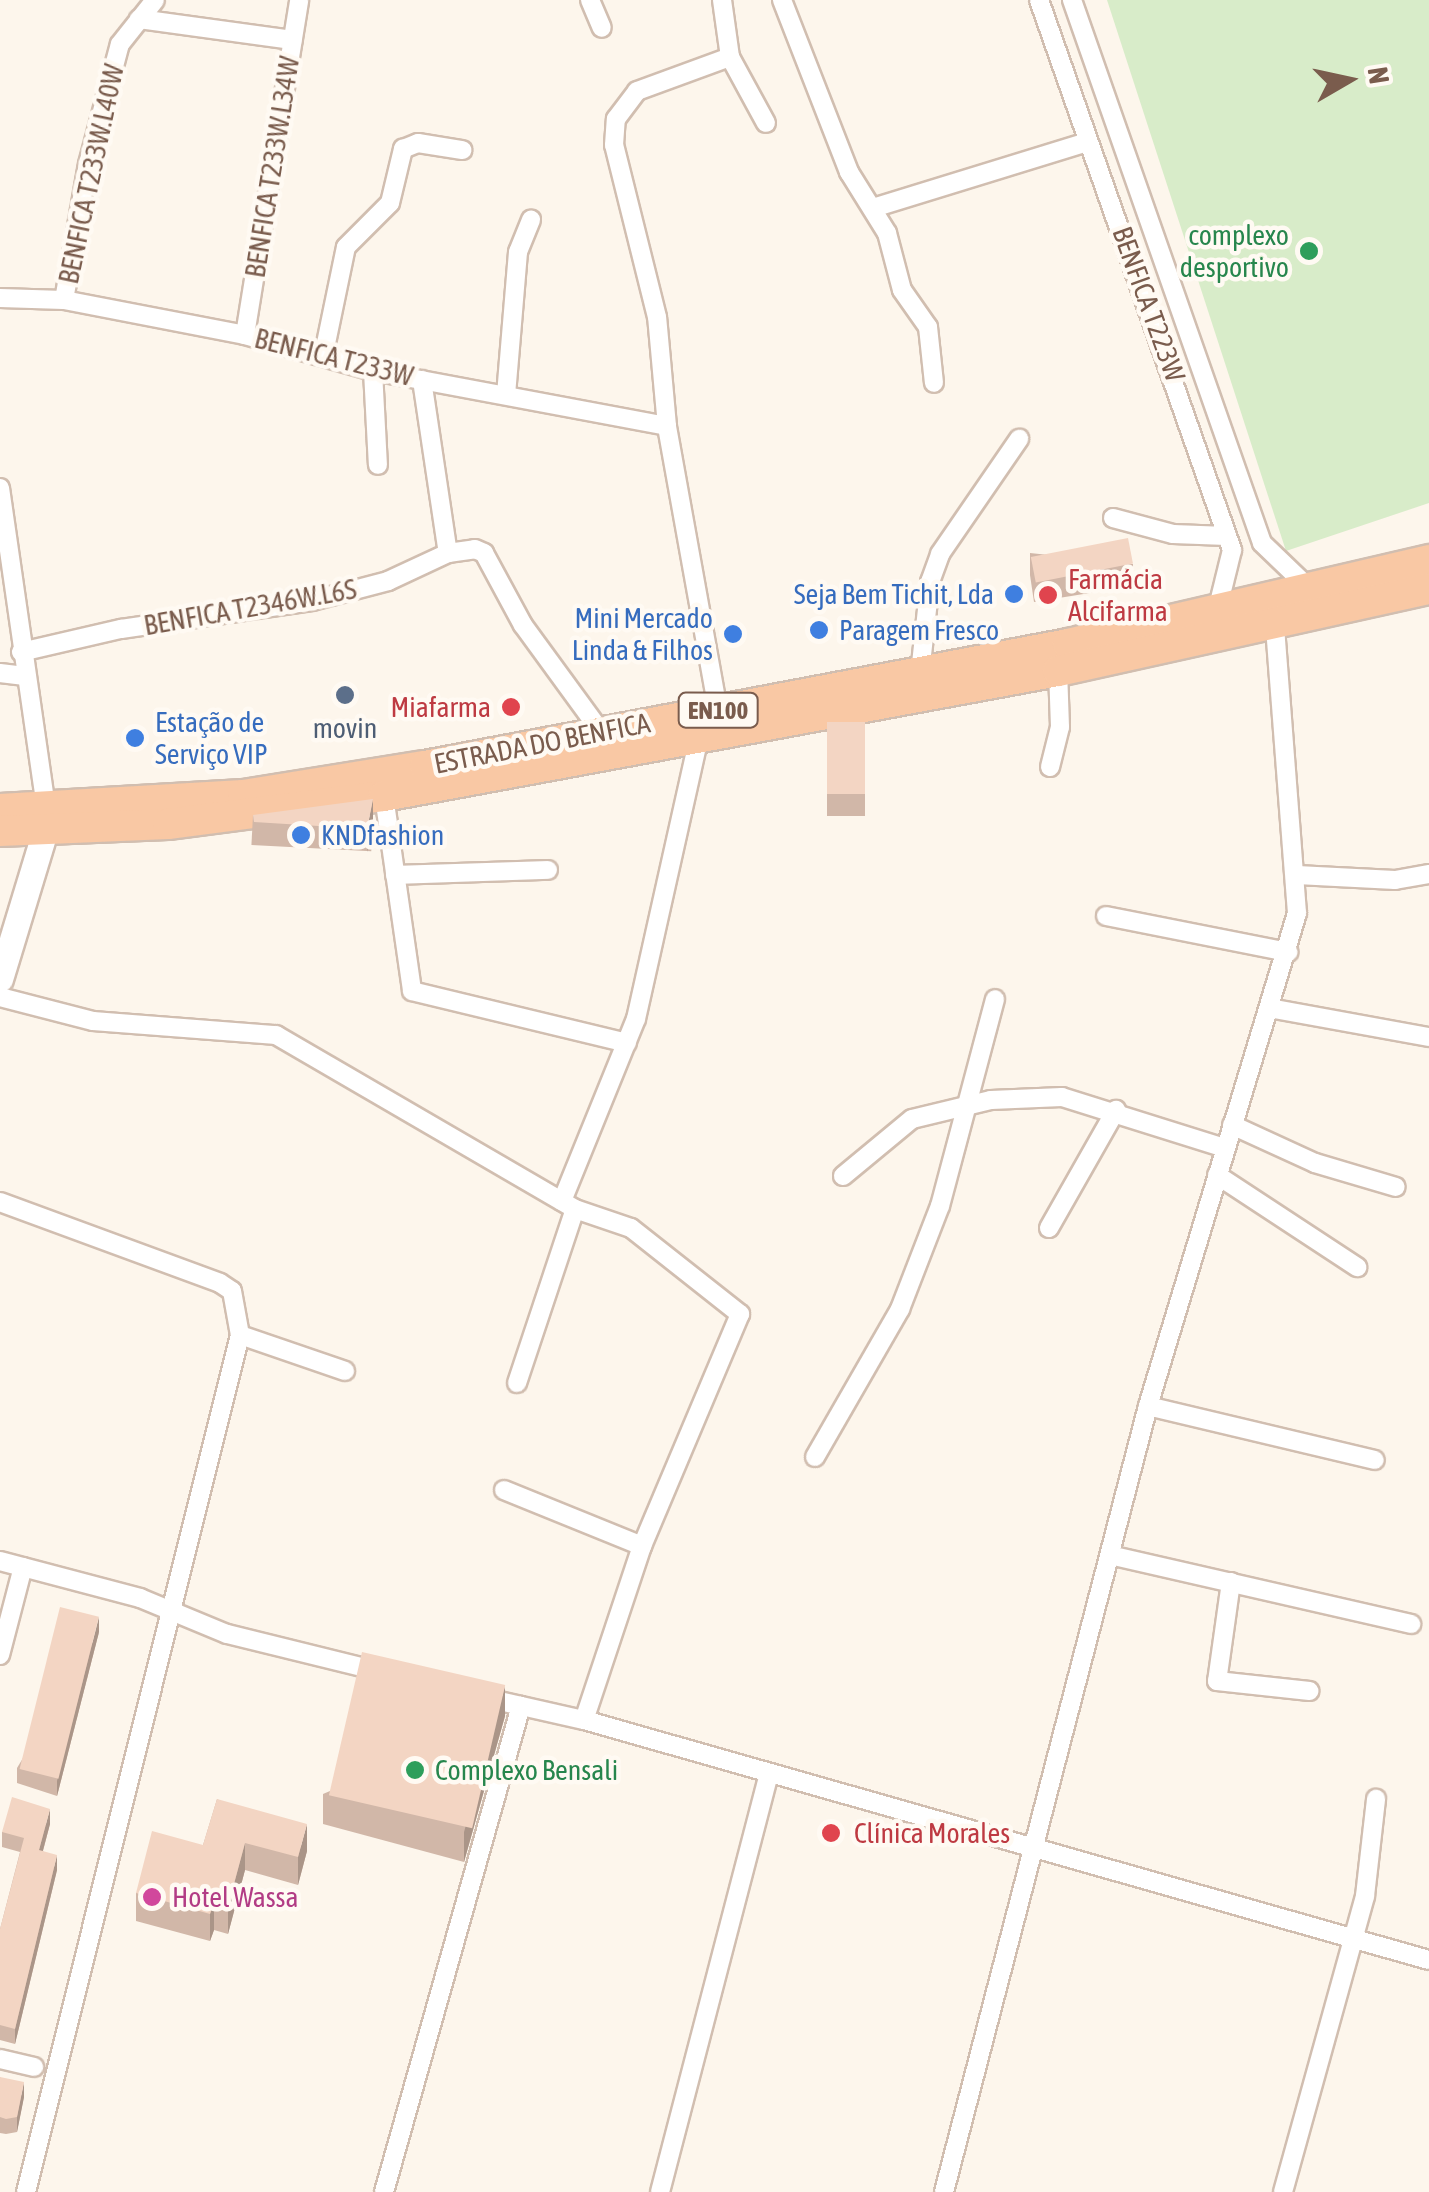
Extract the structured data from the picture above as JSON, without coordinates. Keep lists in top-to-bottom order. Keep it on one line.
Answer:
{"streets":{"highway":["EN100","ESTRADA DO BENFICA"],"street":["BENFICA T233W.L34W","BENFICA T233W.L40W","BENFICA T223W","BENFICA T233W","BENFICA T2346W.L6S"]},"crossings":[["BENFICA T233W.L34W","BENFICA T233W"],["BENFICA T233W.L40W","BENFICA T233W"],["BENFICA T223W","ESTRADA DO BENFICA"],["BENFICA T2346W.L6S","ESTRADA DO BENFICA"]],"places":["complexo desportivo","Seja Bem Tichit, Lda","Farmácia Alcifarma","Paragem Fresco","Mini Mercado Linda & Filhos","movin","Miafarma","Estação de Serviço VIP","KNDfashion","Complexo Bensali","Clínica Morales","Hotel Wassa"],"north":"right"}
